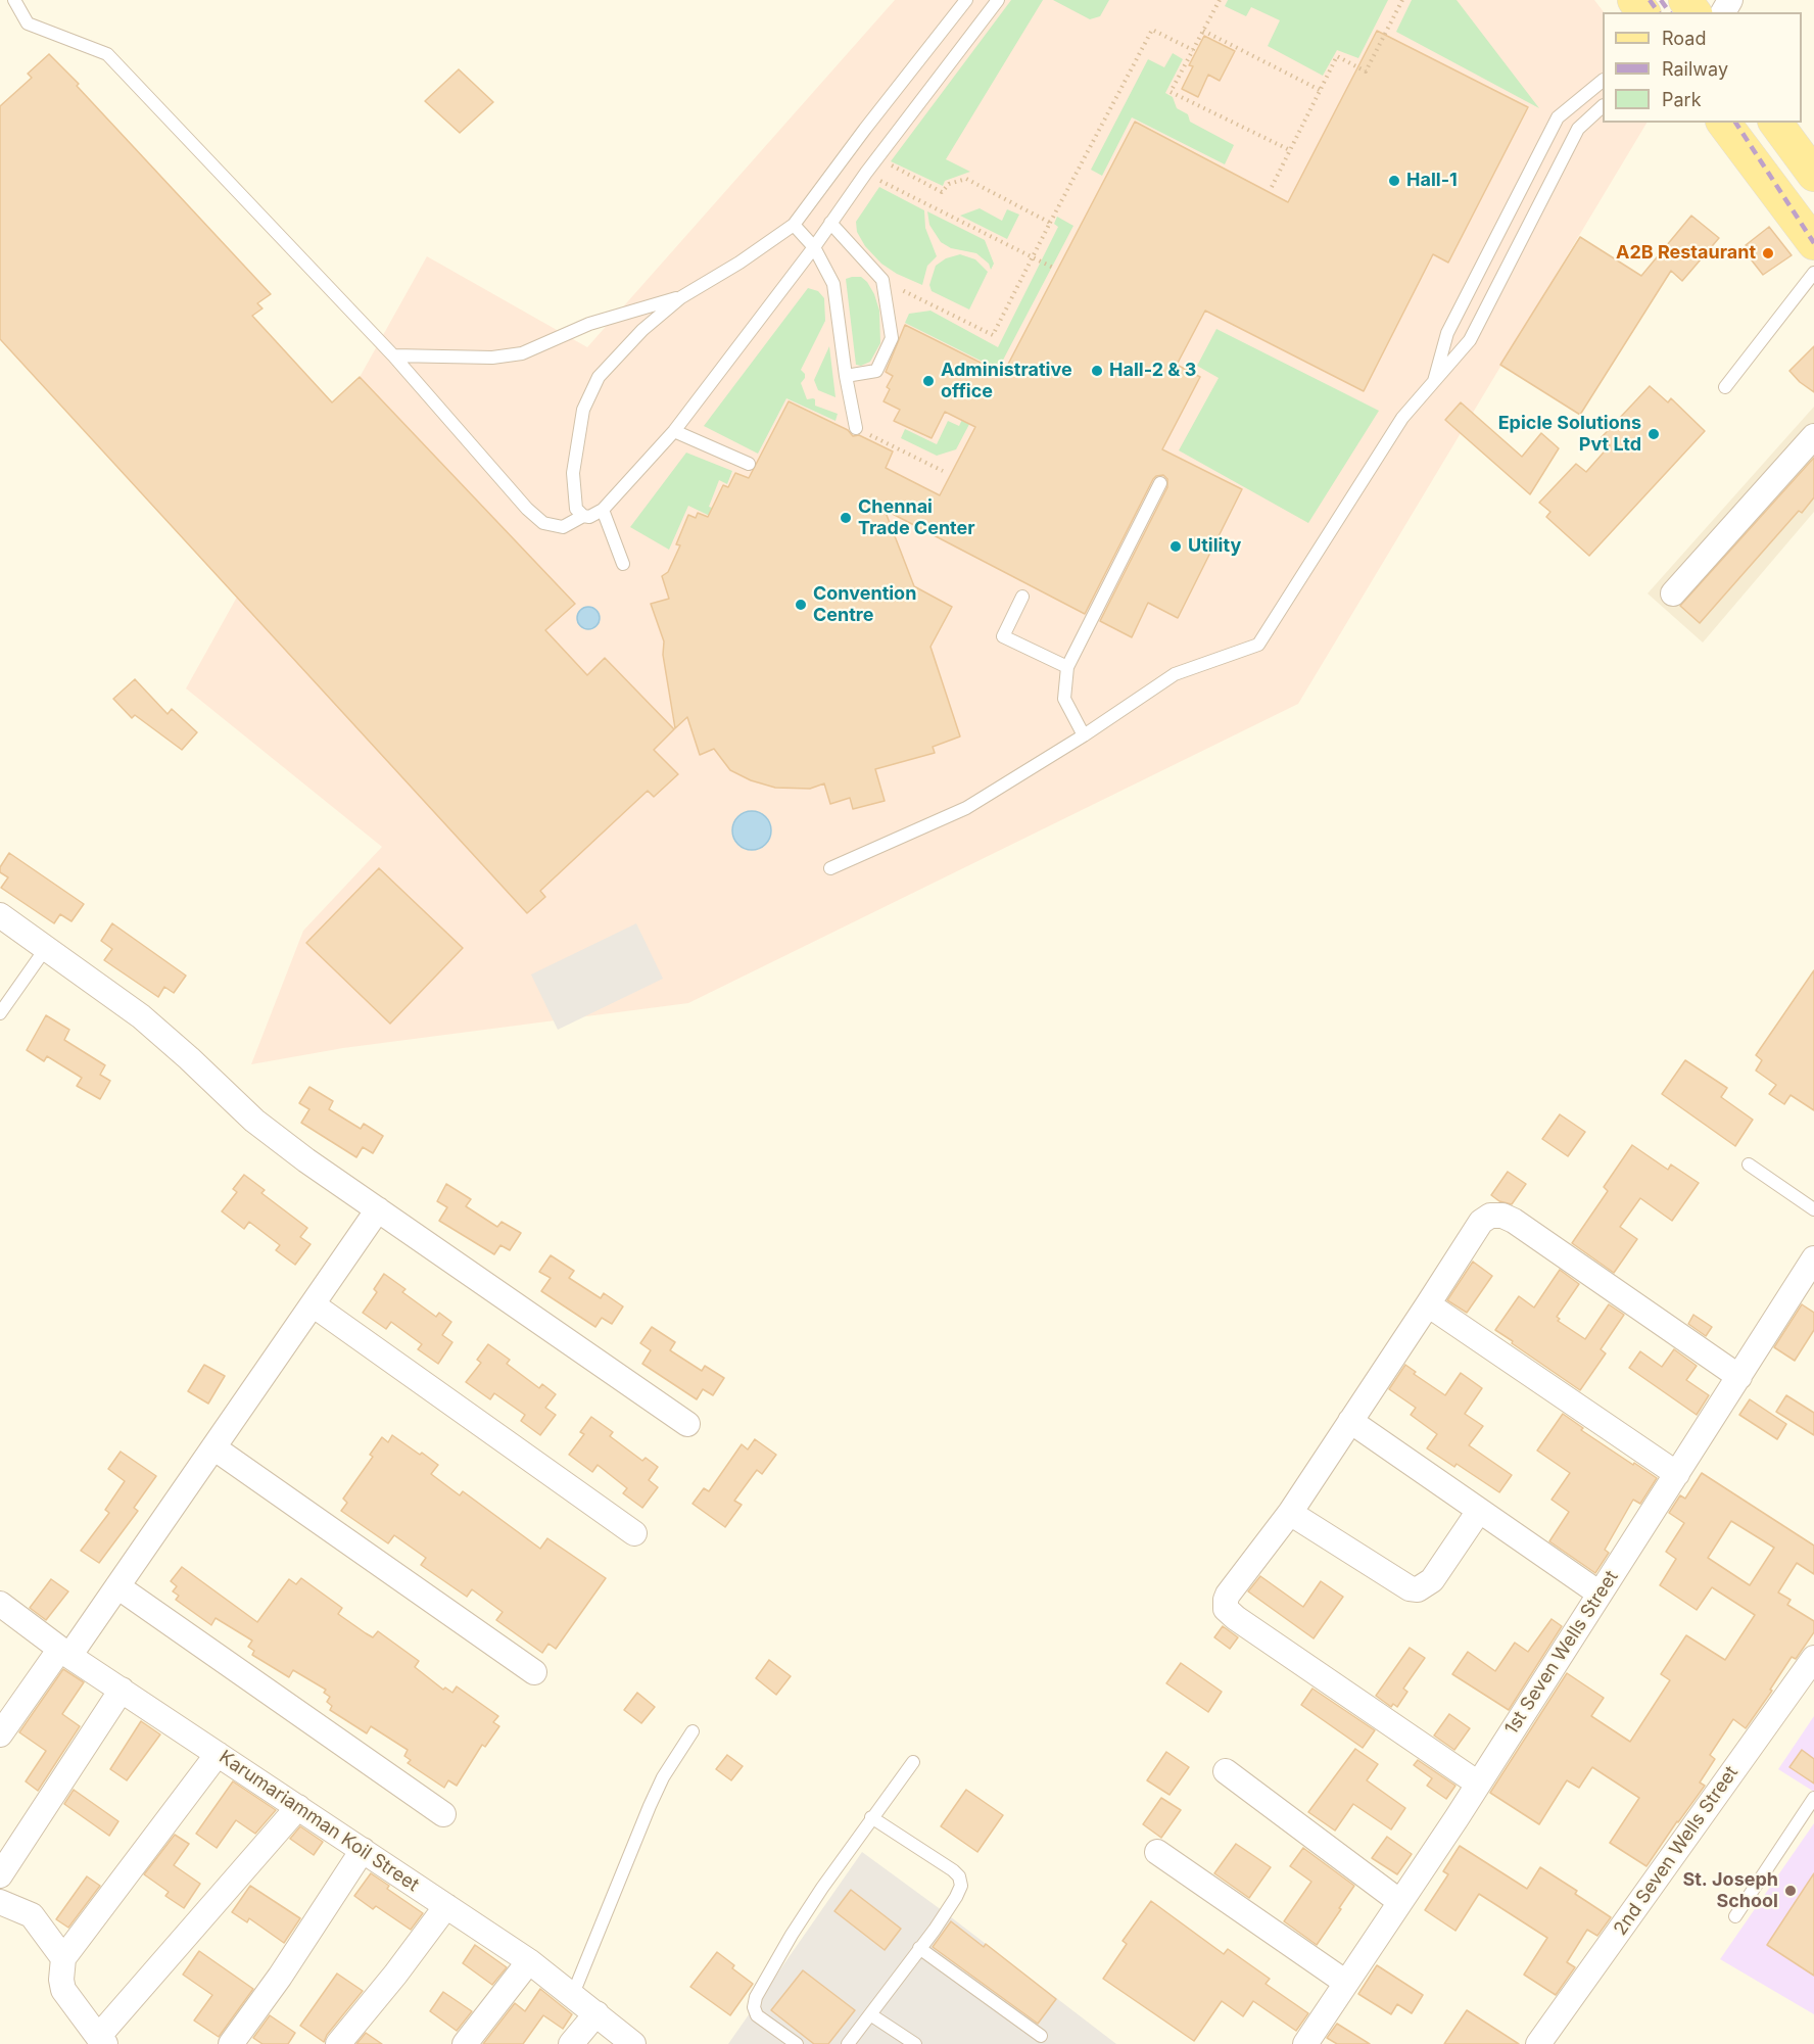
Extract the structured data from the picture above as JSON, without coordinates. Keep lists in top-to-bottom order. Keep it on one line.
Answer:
{"streets":{"street":["1st Seven Wells Street","Karumariamman Koil Street","2nd Seven Wells Street"]},"places":["Hall-1","A2B Restaurant","Hall-2 & 3","Administrative office","Epicle Solutions Pvt Ltd","Chennai Trade Center","Utility","Convention Centre","St. Joseph School"],"legend":["Road","Railway","Park"]}
